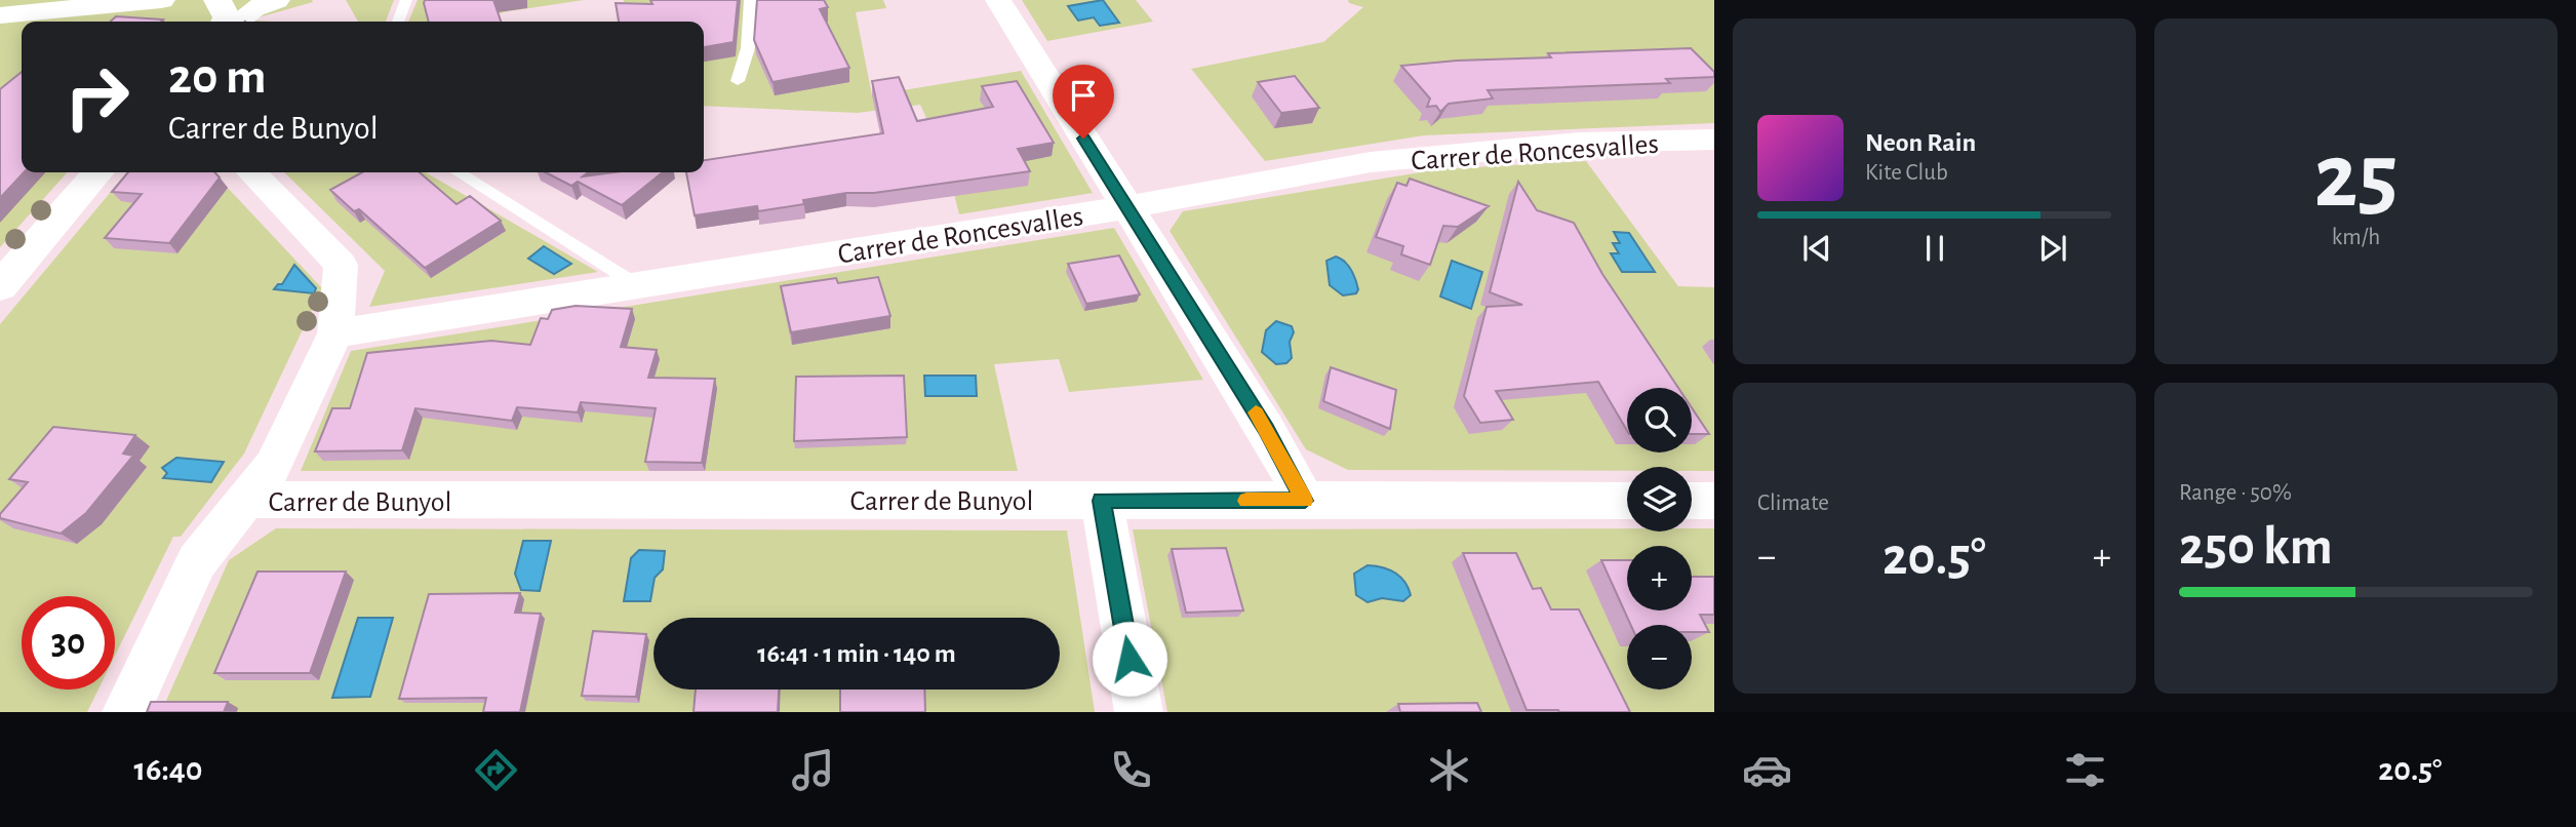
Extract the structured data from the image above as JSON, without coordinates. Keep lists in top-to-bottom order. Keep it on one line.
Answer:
{"streets":{"street":["Carrer de Roncesvalles","Carrer de Bunyol"]},"page":{"tile":[["25","km/h"],"Climate",["Range · 50%","250 km"]],"turn":["20 m","Carrer de Bunyol"],"song":["Neon Rain","Kite Club"],"map_buttons":["+","−"],"heat":["−","20.5°","+"],"limit":"30","trip":"16:41 · 1 min · 140 m","tabs":["16:40","20.5°"]}}
